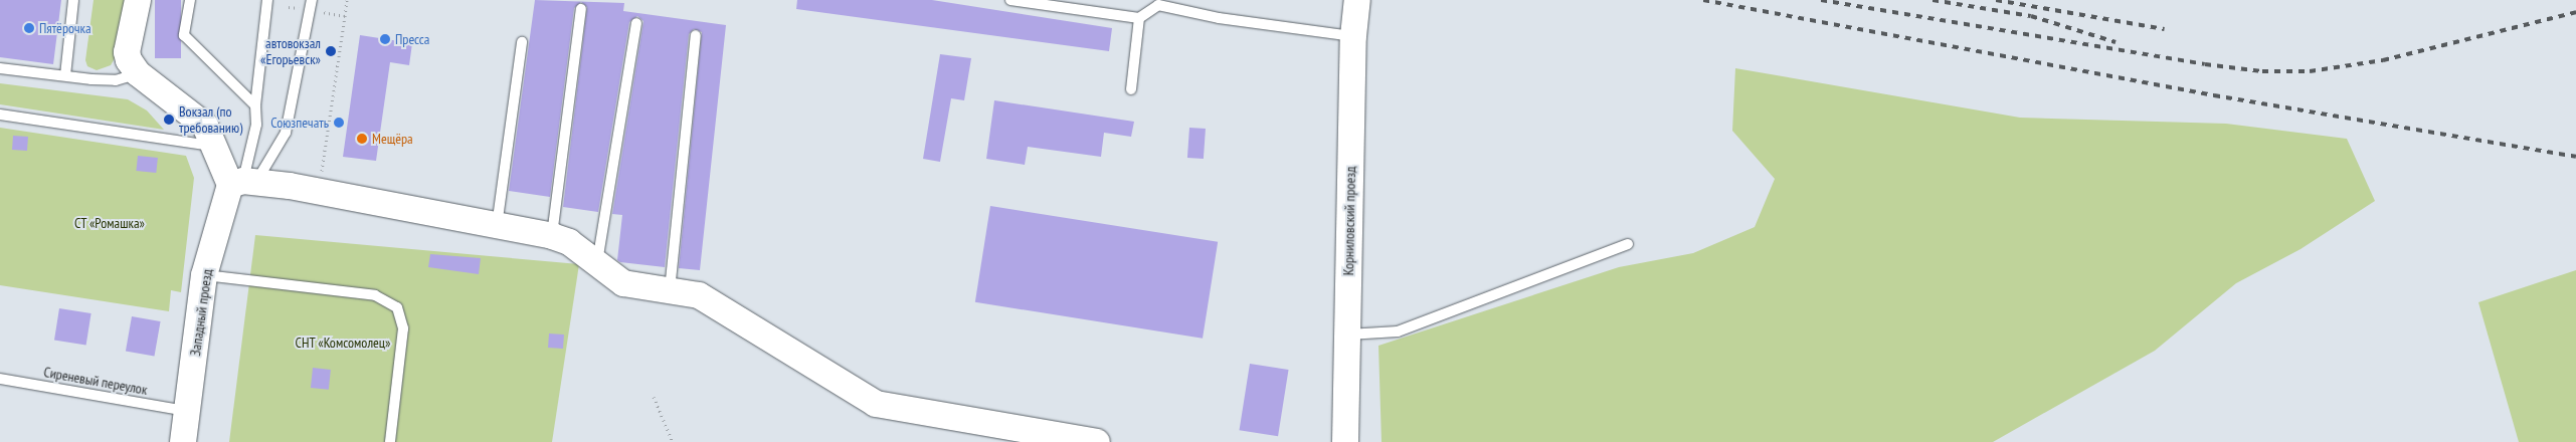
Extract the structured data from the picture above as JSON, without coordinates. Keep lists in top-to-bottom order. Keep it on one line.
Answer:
{"streets":{"street":["Корниловский проезд","Западный проезд"],"lane":["Сиреневый переулок"]},"crossings":[["Западный проезд","Сиреневый переулок"]],"parks":["СТ «Ромашка»","СНТ «Комсомолец»"],"places":["Пятёрочка","Пресса","автовокзал «Егорьевск»","Вокзал (по требованию)","Союзпечать","Мещёра"]}
